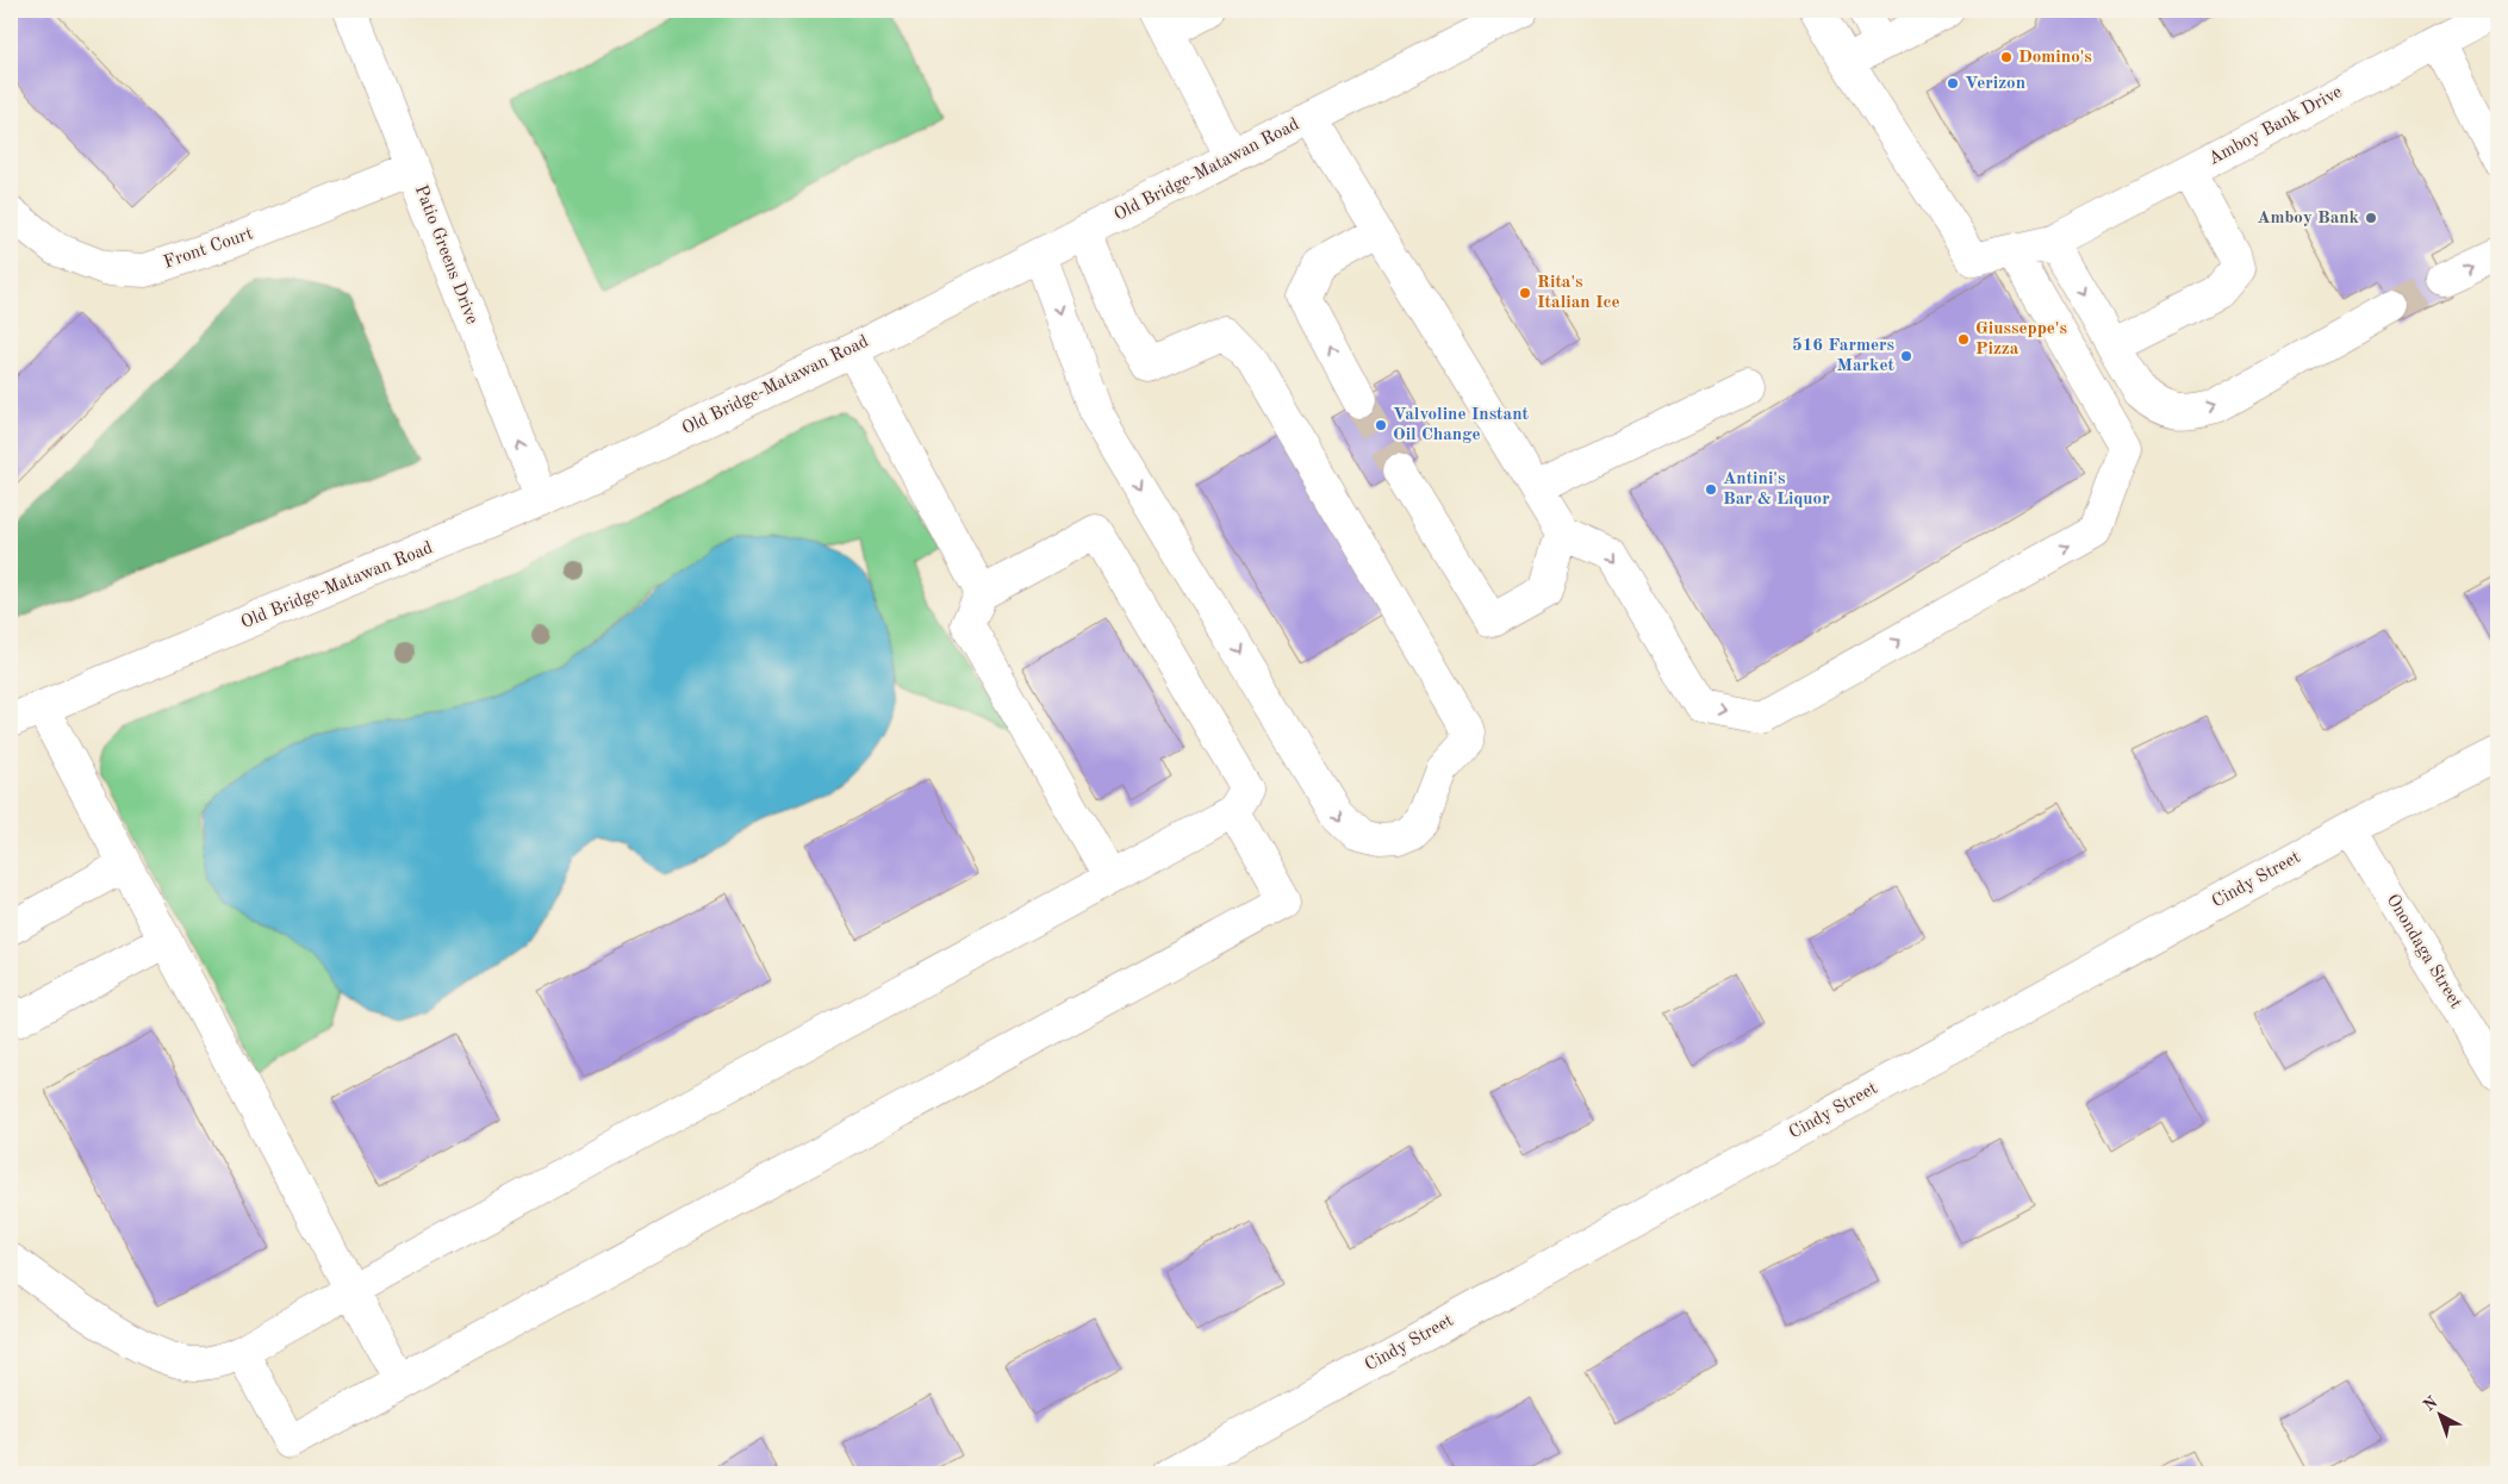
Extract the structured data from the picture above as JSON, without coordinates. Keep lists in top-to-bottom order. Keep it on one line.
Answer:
{"streets":{"street":["Amboy Bank Drive","Old Bridge-Matawan Road","Front Court","Patio Greens Drive","Cindy Street","Onondaga Street"]},"crossings":[["Old Bridge-Matawan Road","Patio Greens Drive"],["Front Court","Patio Greens Drive"],["Cindy Street","Onondaga Street"]],"one_way":["Patio Greens Drive"],"places":["Domino's","Verizon","Amboy Bank","Rita's Italian Ice","Giusseppe's Pizza","516 Farmers Market","Valvoline Instant Oil Change","Antini's Bar & Liquor"],"north":"top left"}
